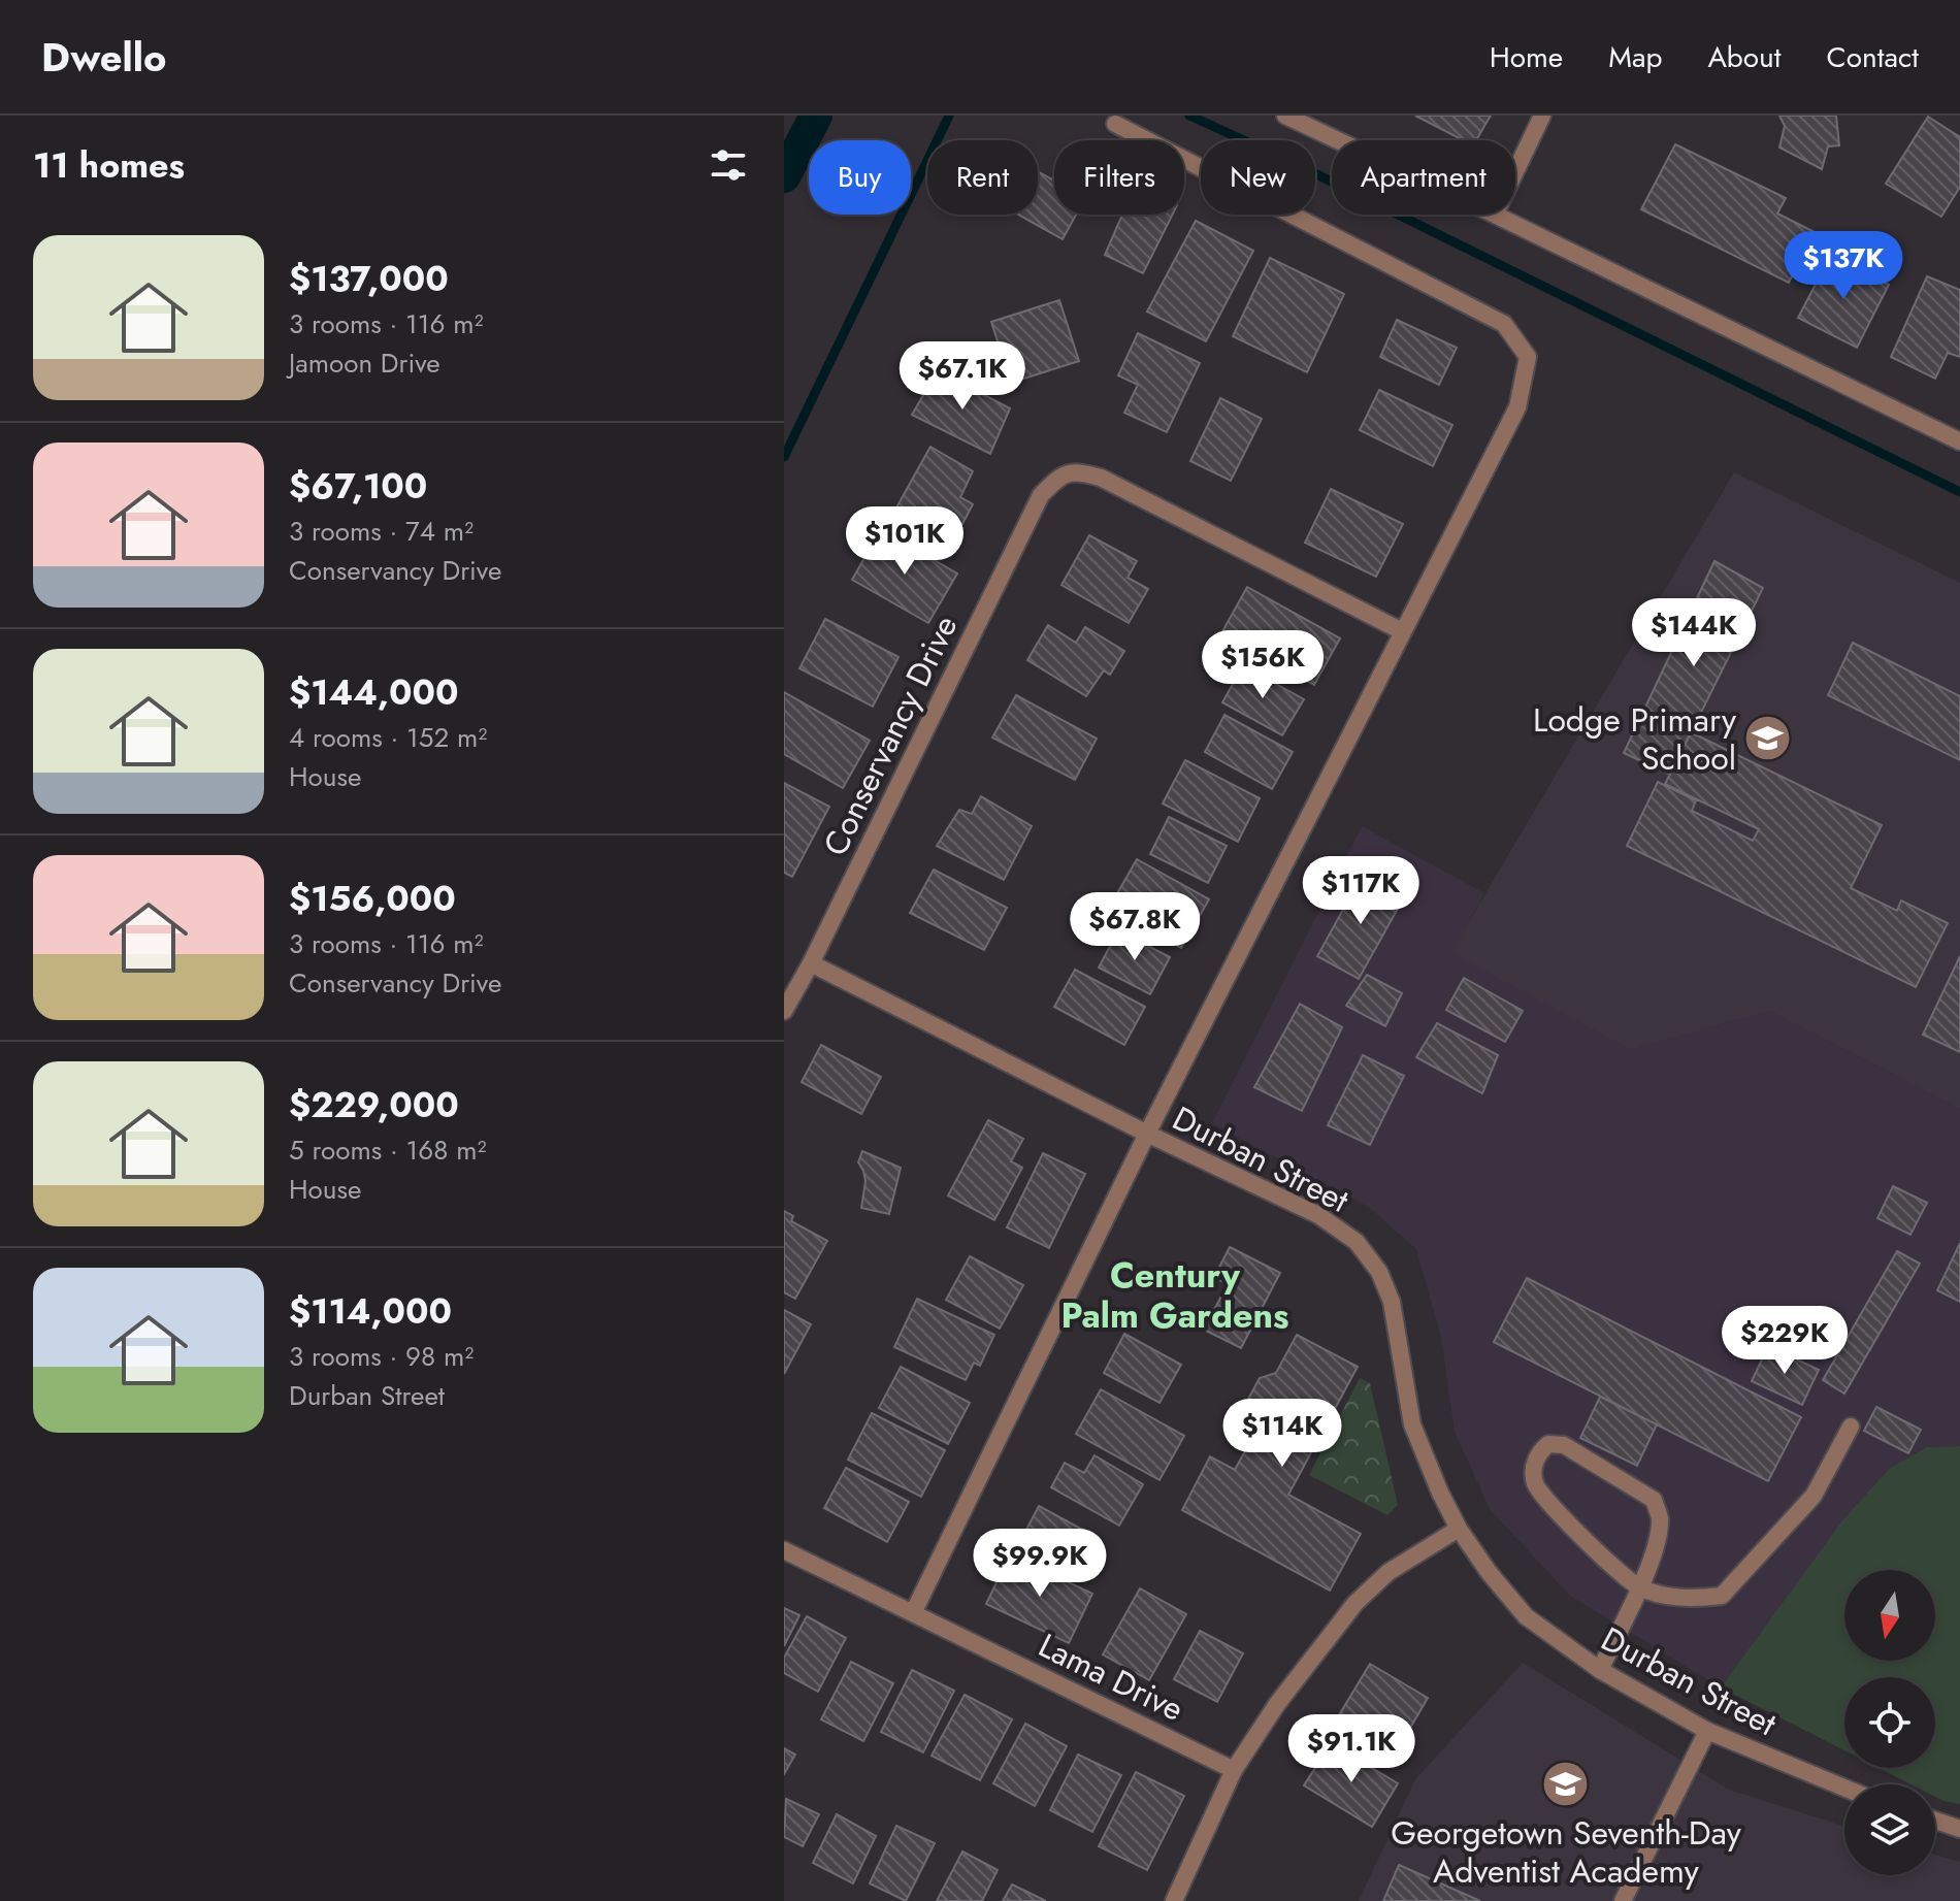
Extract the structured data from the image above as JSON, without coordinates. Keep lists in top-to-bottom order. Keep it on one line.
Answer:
{"streets":{"street":["Conservancy Drive","Durban Street","Lama Drive"]},"crossings":[["Conservancy Drive","Durban Street"]],"districts":["Century Palm Gardens"],"places":{"school or university":["Lodge Primary School","Georgetown Seventh-Day Adventist Academy"]},"north":"bottom","page":{"header":"Dwello","nav":["Home","Map","About","Contact"],"heading":"11 homes","chip":["Buy","Rent","Filters","New","Apartment"],"list":[{"name":"$137,000","note":"3 rooms · 116 m² · Jamoon Drive"},{"name":"$67,100","note":"3 rooms · 74 m² · Conservancy Drive"},{"name":"$144,000","note":"4 rooms · 152 m² · House"},{"name":"$156,000","note":"3 rooms · 116 m² · Conservancy Drive"},{"name":"$229,000","note":"5 rooms · 168 m² · House"},{"name":"$114,000","note":"3 rooms · 98 m² · Durban Street"}],"price":["$137K","$67.1K","$101K","$144K","$156K","$117K","$67.8K","$229K","$114K","$99.9K","$91.1K"]}}
